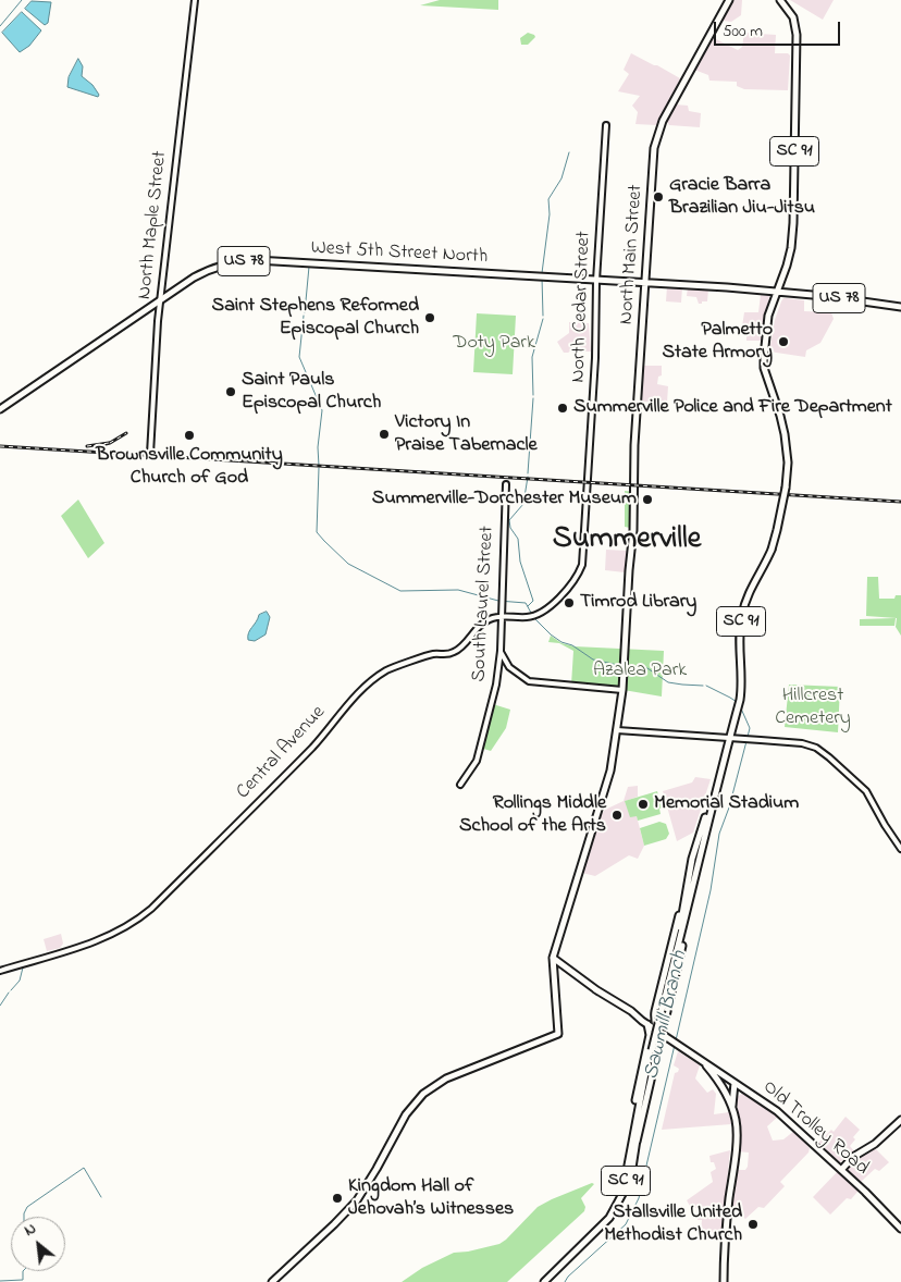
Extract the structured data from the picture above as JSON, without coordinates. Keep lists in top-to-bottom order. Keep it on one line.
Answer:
{"streets":{"main road":["SC 91","West 5th Street North","North Main Street","US 78","Old Trolley Road"],"street":["North Maple Street","North Cedar Street","South Laurel Street","Central Avenue"]},"crossings":[["SC 91","US 78"],["North Maple Street","West 5th Street North"],["North Maple Street","US 78"],["West 5th Street North","North Main Street"],["West 5th Street North","US 78"],["West 5th Street North","North Cedar Street"],["North Main Street","US 78"],["North Main Street","Old Trolley Road"],["North Cedar Street","Central Avenue"],["South Laurel Street","Central Avenue"]],"districts":["Summerville"],"water":["Sawmill Branch"],"parks":["Doty Park","Azalea Park","Hillcrest Cemetery"],"places":["Gracie Barra Brazilian Jiu-Jitsu","Saint Stephens Reformed Episcopal Church","Palmetto State Armory","Saint Pauls Episcopal Church","Summerville Police and Fire Department","Victory In Praise Tabernacle","Brownsville Community Church of God","Summerville-Dorchester Museum","Timrod Library","Memorial Stadium","Rollings Middle School of the Arts","Kingdom Hall of Jehovah’s Witnesses","Stallsville United Methodist Church"],"scale_bar":"500 m","north":"top left"}
